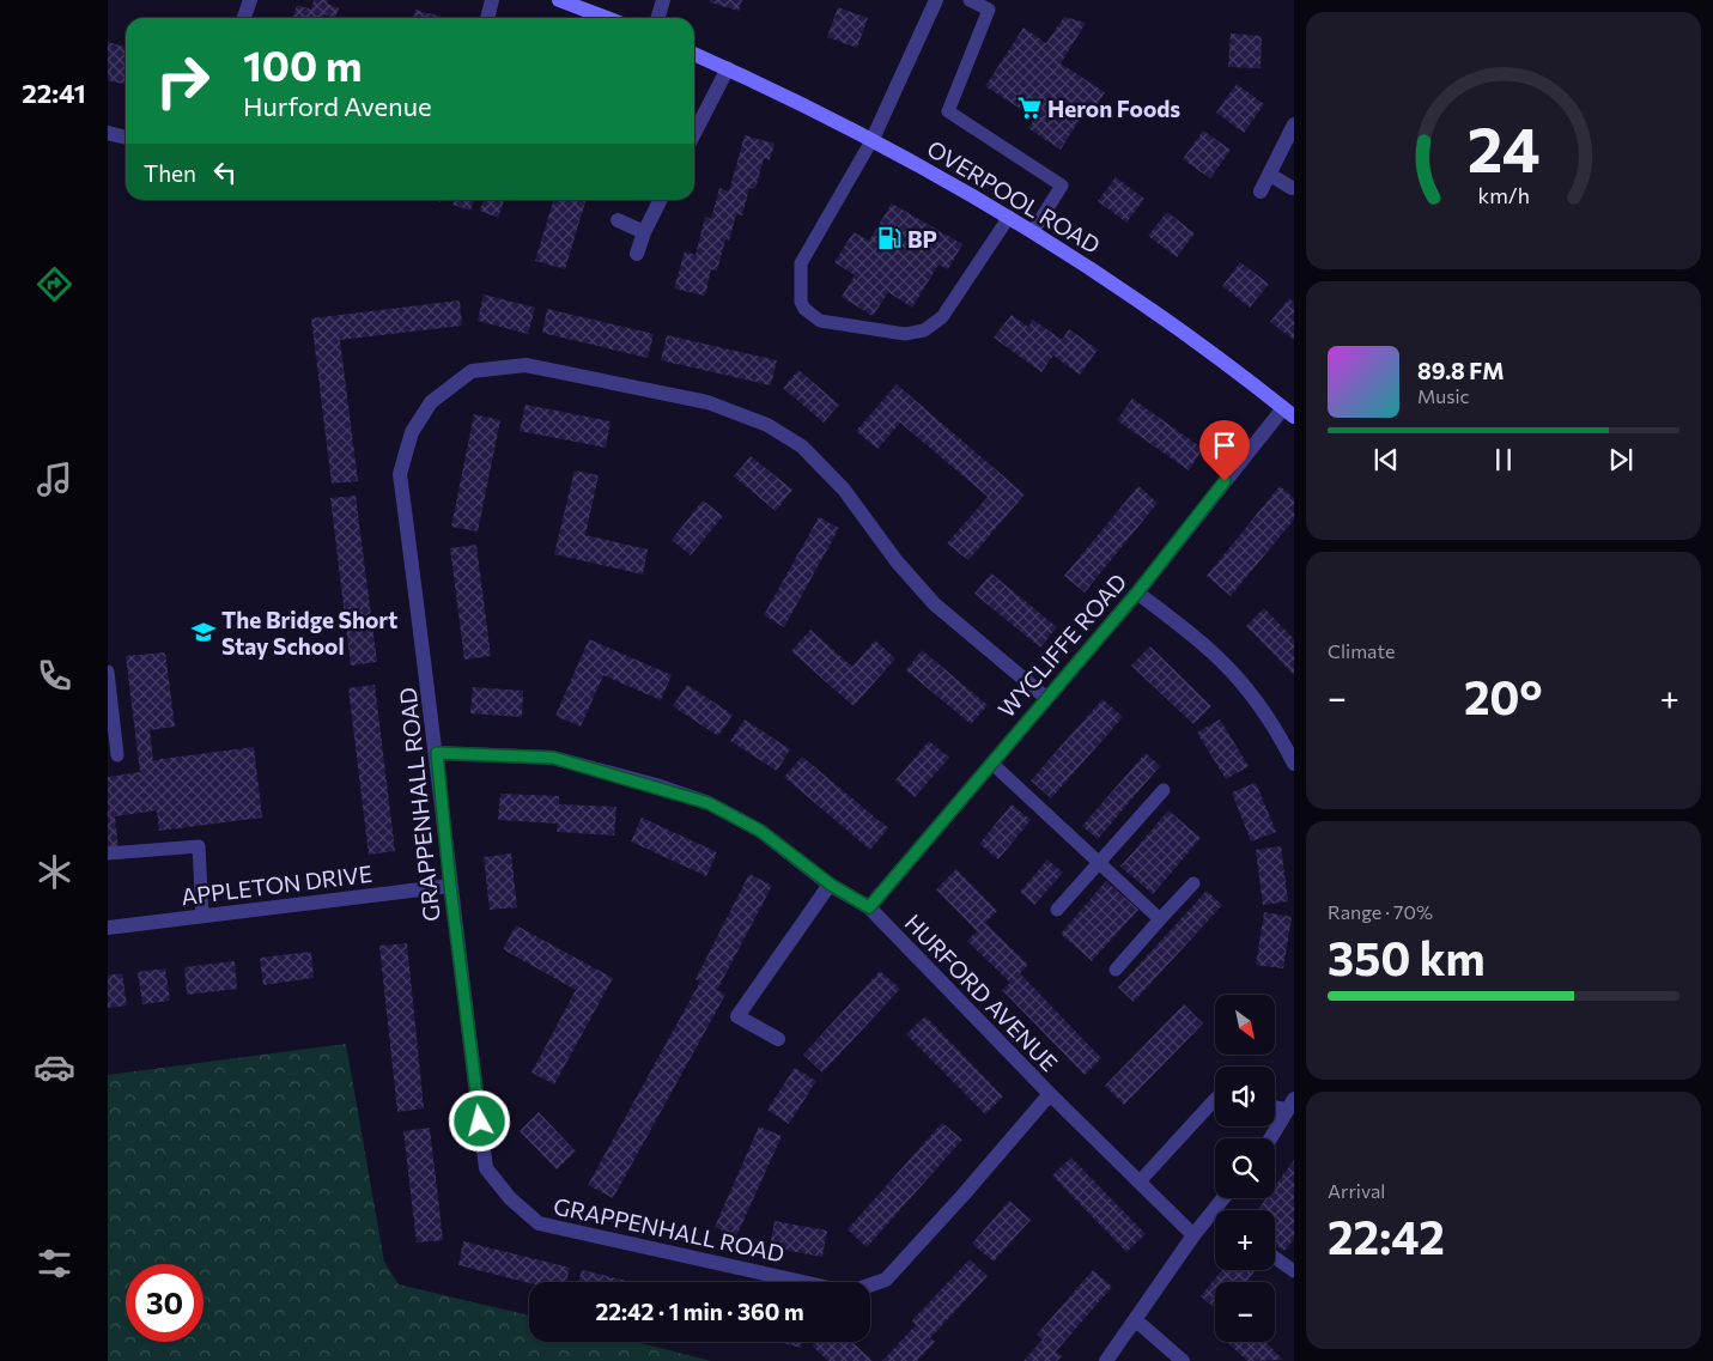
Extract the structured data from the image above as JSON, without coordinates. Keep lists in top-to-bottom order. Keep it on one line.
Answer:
{"streets":{"street":["OVERPOOL ROAD","WYCLIFFE ROAD","GRAPPENHALL ROAD","APPLETON DRIVE","HURFORD AVENUE"]},"crossings":[["OVERPOOL ROAD","WYCLIFFE ROAD"],["WYCLIFFE ROAD","GRAPPENHALL ROAD"],["WYCLIFFE ROAD","HURFORD AVENUE"],["GRAPPENHALL ROAD","APPLETON DRIVE"],["GRAPPENHALL ROAD","HURFORD AVENUE"]],"places":{"supermarket":["Heron Foods"],"fuel station":["BP"],"school or university":["The Bridge Short Stay School"]},"north":"bottom right","page":{"tabs":"22:41","turn":["100 m","Hurford Avenue"],"then":"Then","song":["89.8 FM","Music"],"tile":["Climate",["Range · 70%","350 km"],["Arrival","22:42"]],"heat":["−","20°","+"],"map_buttons":["+","−"],"limit":"30","trip":"22:42 · 1 min · 360 m","gauge":["24","km/h"]}}
